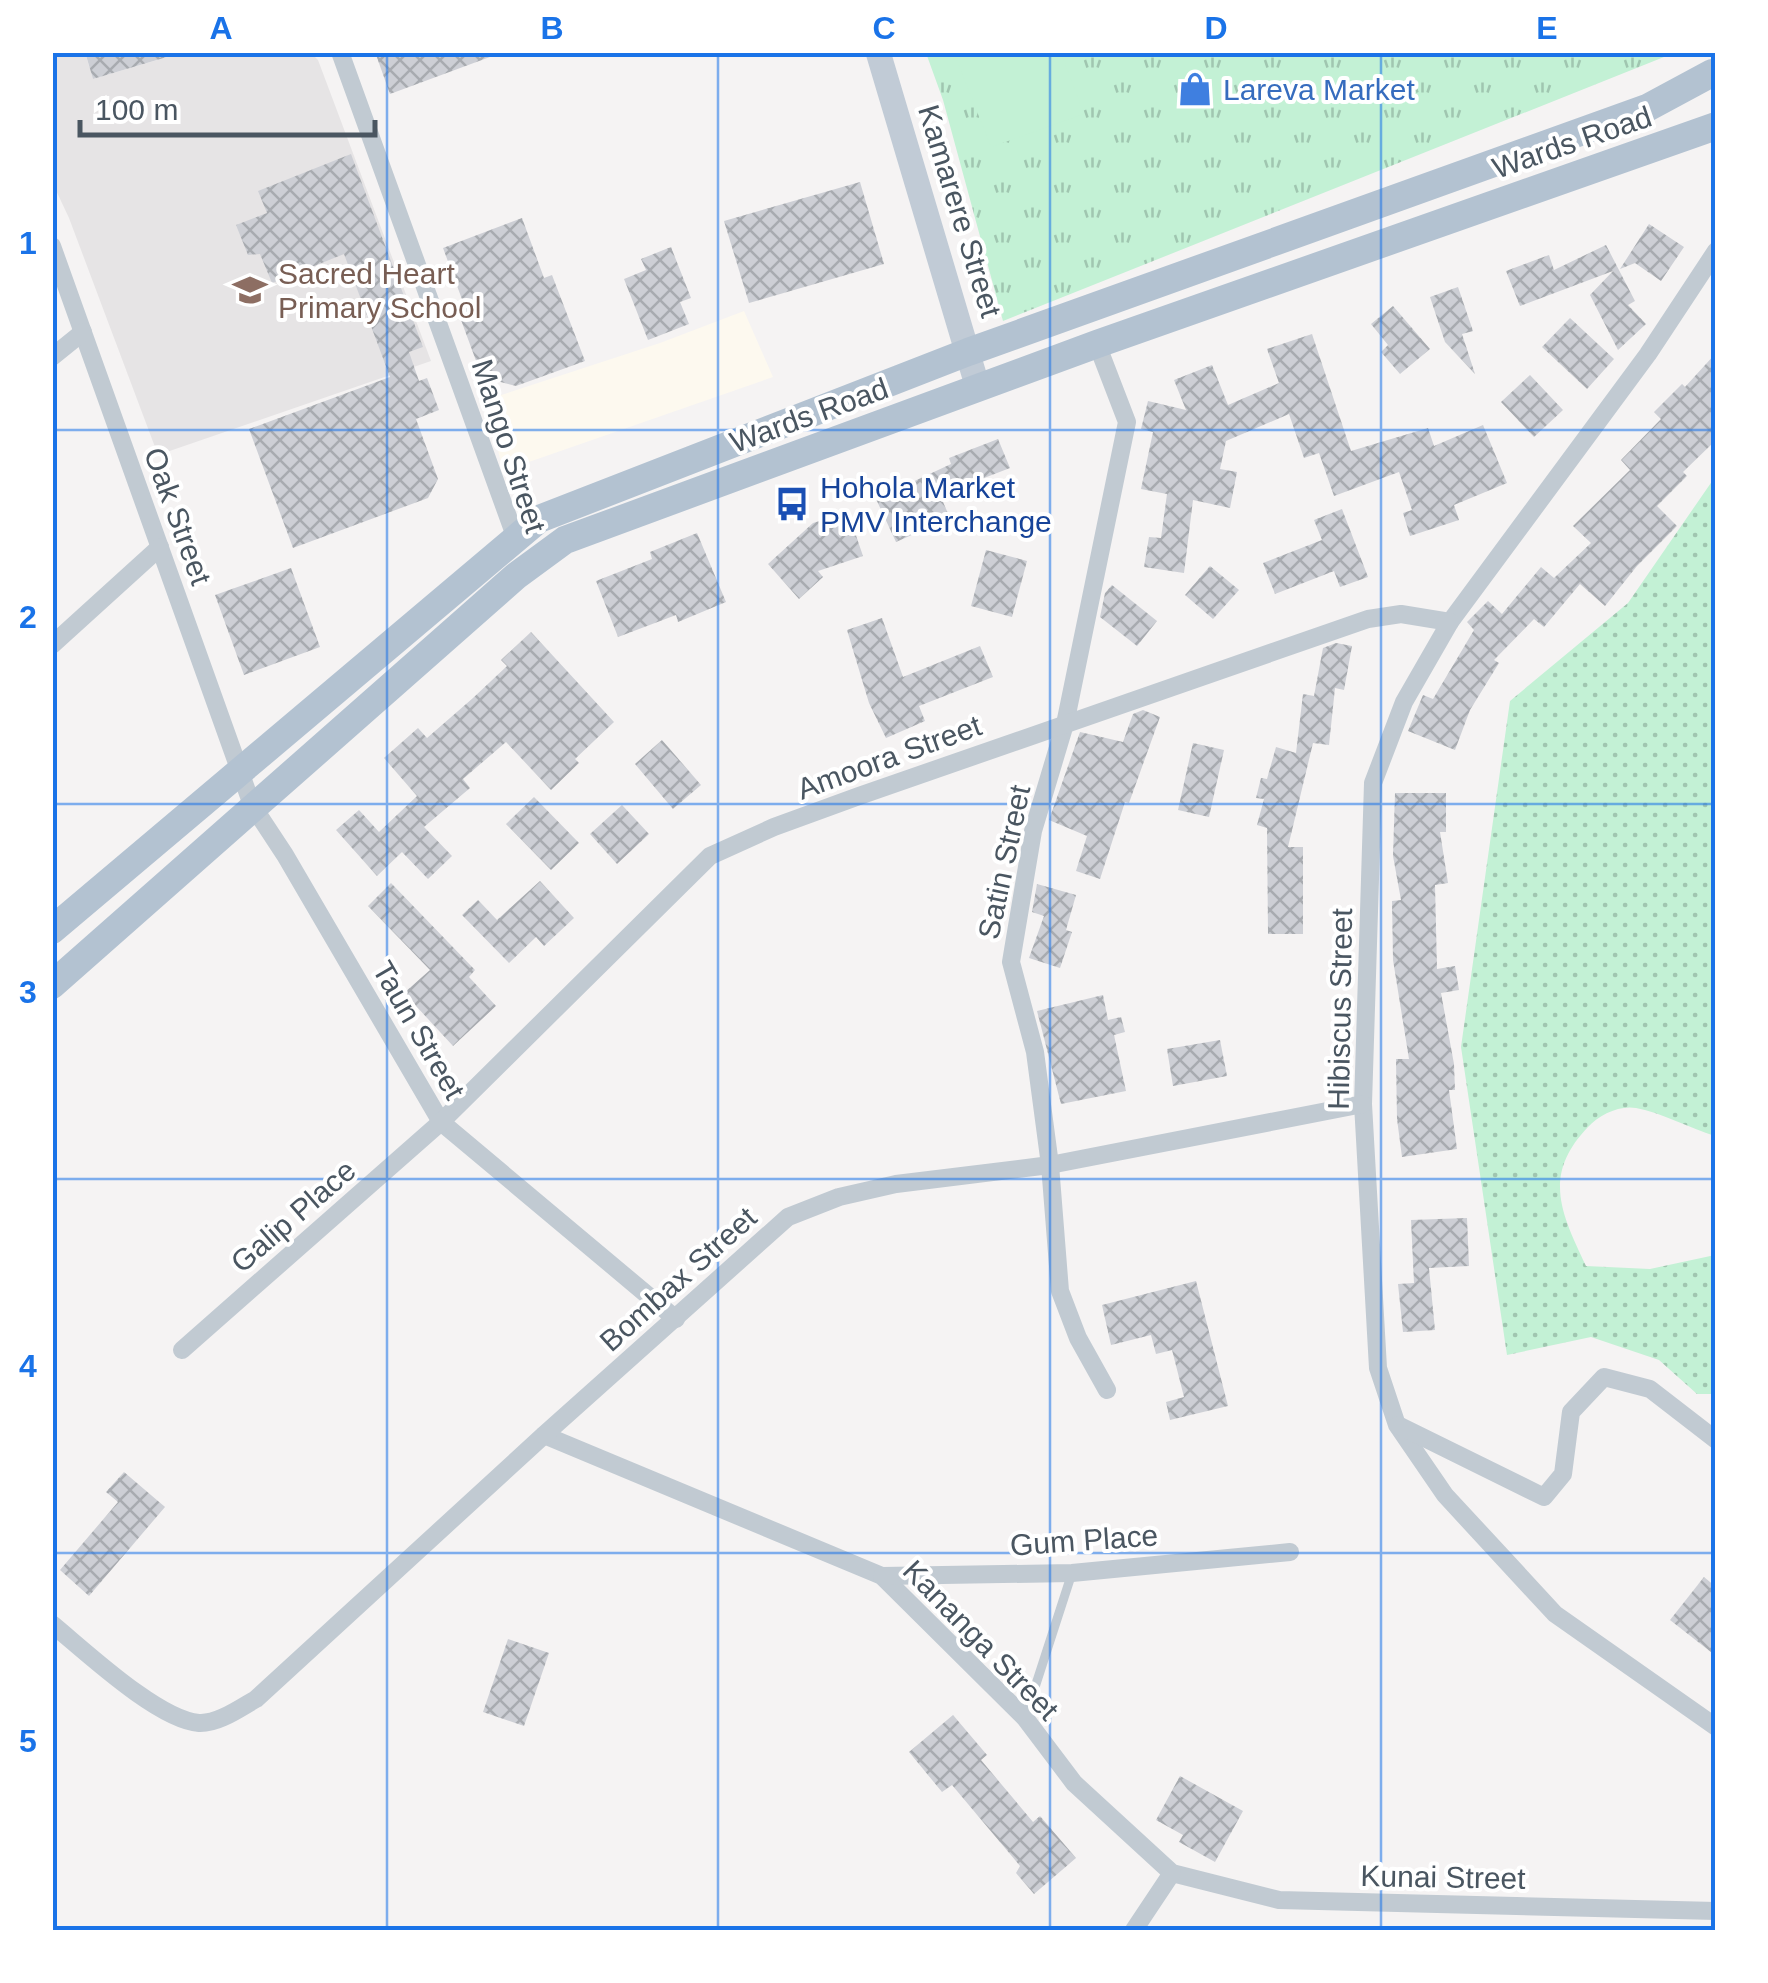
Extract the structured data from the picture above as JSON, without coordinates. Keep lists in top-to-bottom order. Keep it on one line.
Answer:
{"streets":{"main road":["Wards Road"],"street":["Kamarere Street","Mango Street","Oak Street","Amoora Street","Satin Street","Hibiscus Street","Taun Street","Galip Place","Bombax Street","Gum Place","Kananga Street","Kunai Street"]},"crossings":[["Wards Road","Kamarere Street"],["Wards Road","Mango Street"],["Wards Road","Oak Street"],["Wards Road","Satin Street"],["Wards Road","Taun Street"],["Oak Street","Taun Street"],["Amoora Street","Satin Street"],["Amoora Street","Hibiscus Street"],["Amoora Street","Taun Street"],["Amoora Street","Galip Place"],["Satin Street","Bombax Street"],["Hibiscus Street","Bombax Street"],["Taun Street","Galip Place"],["Taun Street","Bombax Street"],["Bombax Street","Kananga Street"],["Gum Place","Kananga Street"],["Kananga Street","Kunai Street"]],"places":{"shop":["Lareva Market"],"school or university":["Sacred Heart Primary School"],"bus stop":["Hohola Market PMV Interchange"]},"scale_bar":"100 m","grid":{"columns":["A","B","C","D","E"],"rows":["1","2","3","4","5"]}}
